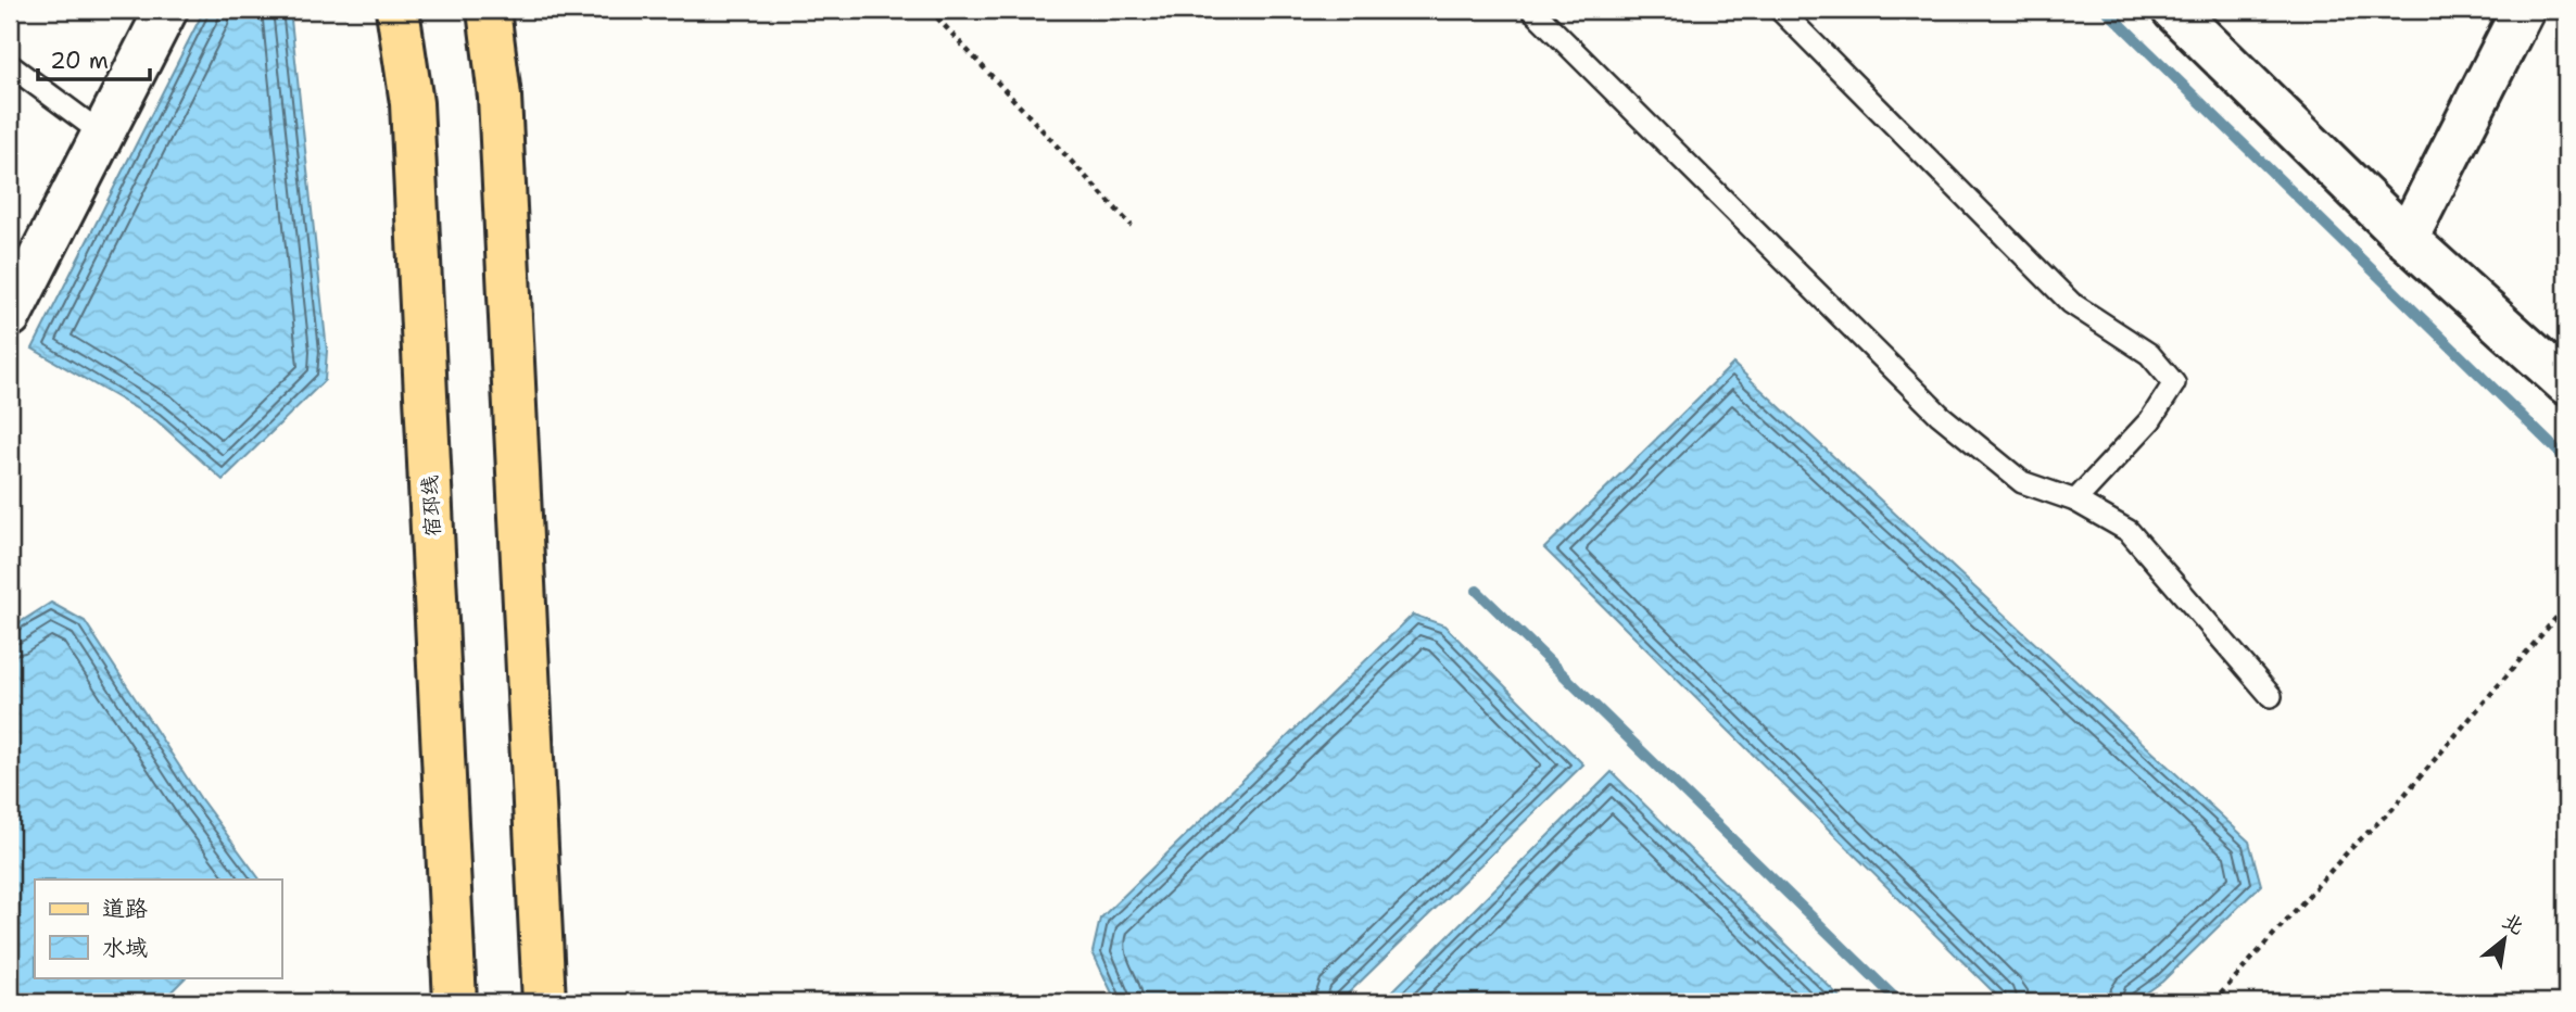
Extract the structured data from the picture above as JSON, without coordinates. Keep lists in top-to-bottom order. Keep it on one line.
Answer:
{"streets":{"main road":["宿邳线"]},"legend":["道路","水域"],"scale_bar":"20 m","north":"top right"}
